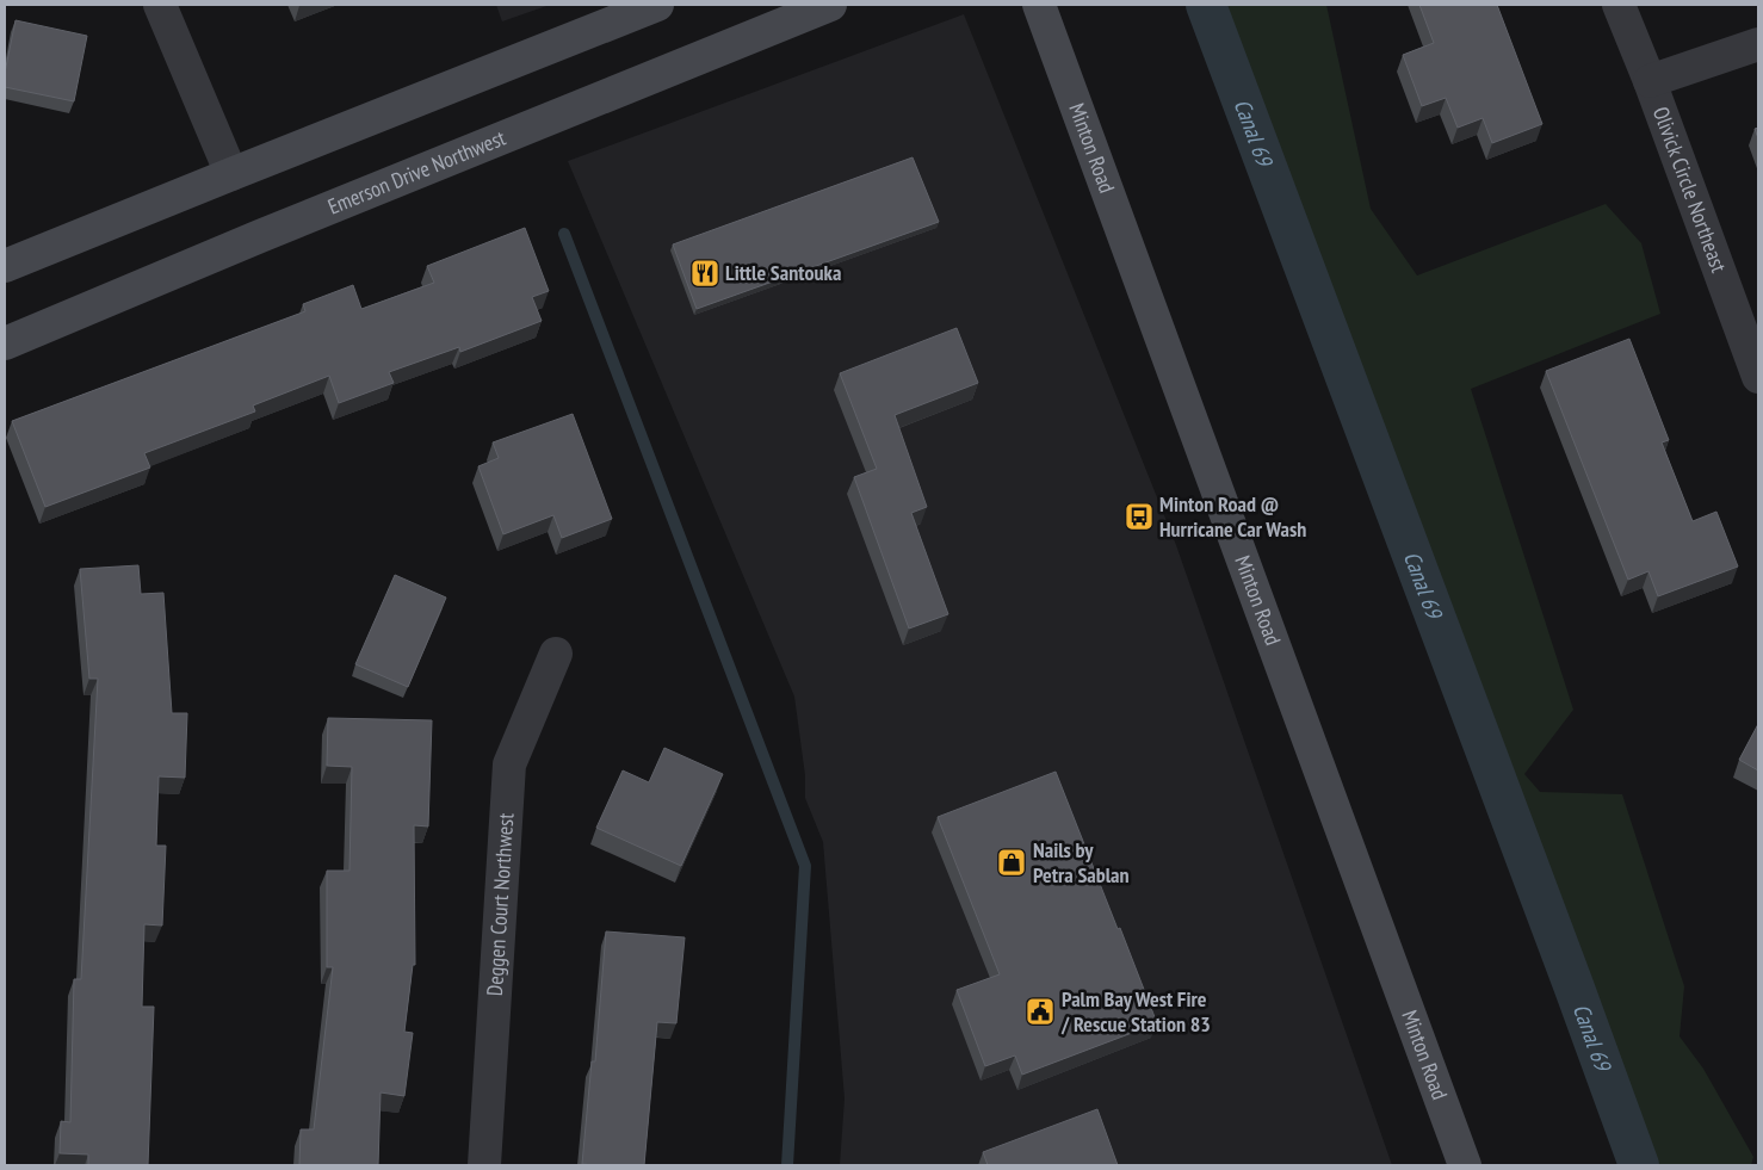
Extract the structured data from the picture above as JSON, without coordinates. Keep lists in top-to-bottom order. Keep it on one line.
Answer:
{"streets":{"street":["Minton Road","Emerson Drive Northwest","Olivick Circle Northeast","Deggen Court Northwest"]},"water":["Canal 69"],"places":{"restaurant":["Little Santouka"],"bus stop":["Minton Road @ Hurricane Car Wash"],"shop":["Nails by Petra Sablan"],"public building":["Palm Bay West Fire / Rescue Station 83"]}}
